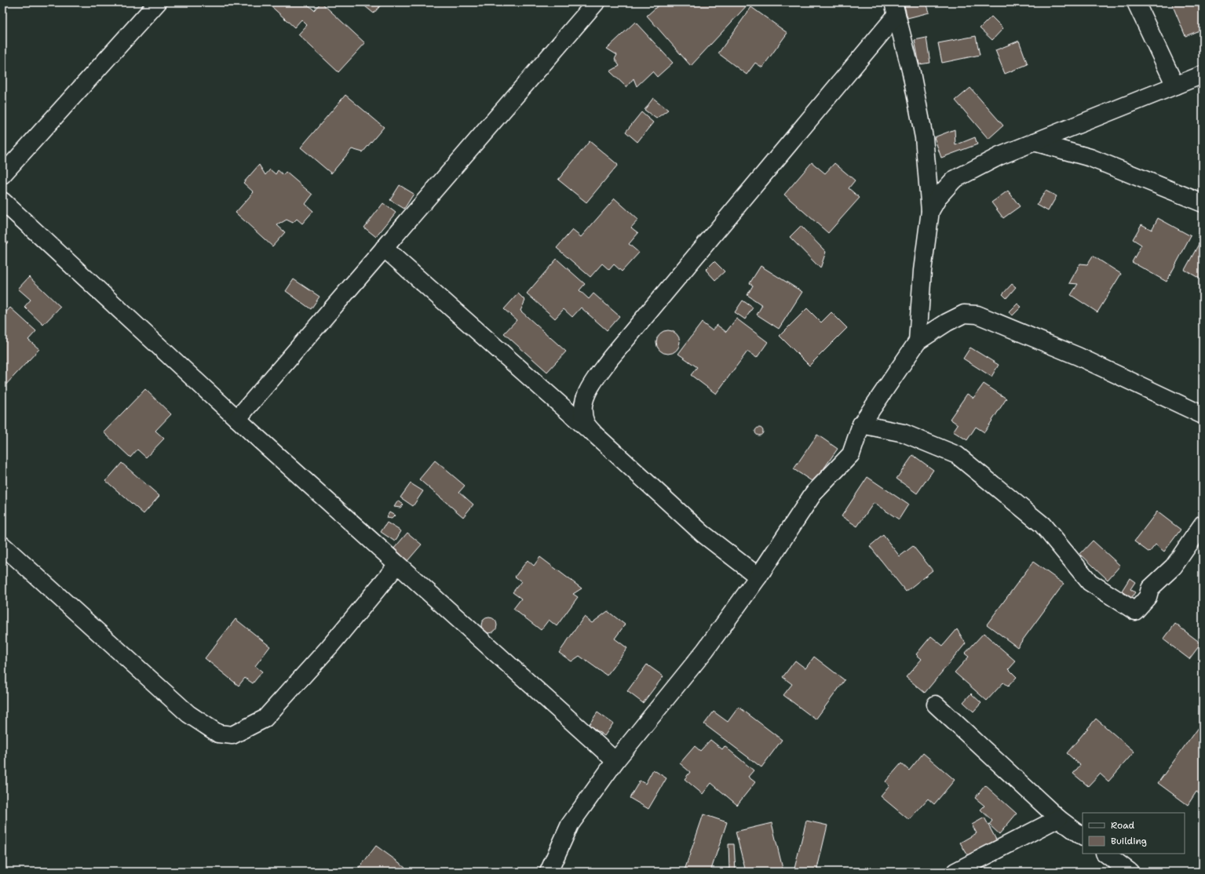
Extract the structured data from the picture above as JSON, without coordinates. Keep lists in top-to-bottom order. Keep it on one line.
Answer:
{"legend":["Road","Building"]}
